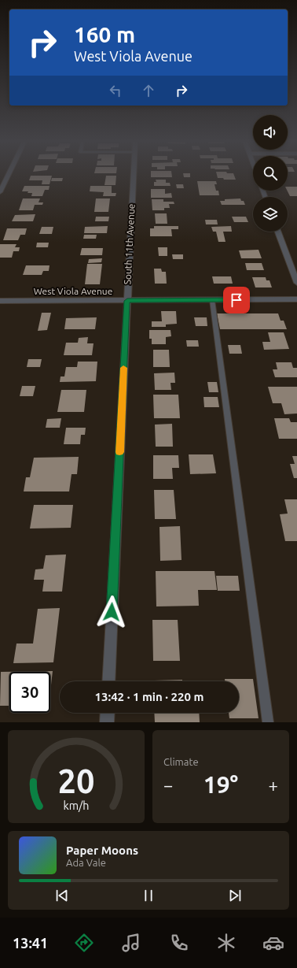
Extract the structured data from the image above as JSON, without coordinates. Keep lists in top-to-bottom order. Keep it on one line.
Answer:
{"streets":{"street":["South 11th Avenue","West Viola Avenue"]},"crossings":[["South 11th Avenue","West Viola Avenue"]],"page":{"turn":["160 m","West Viola Avenue"],"limit":"30","trip":"13:42 · 1 min · 220 m","tile":"Climate","heat":["−","19°","+"],"song":["Paper Moons","Ada Vale"],"tabs":"13:41","gauge":["20","km/h"]}}
